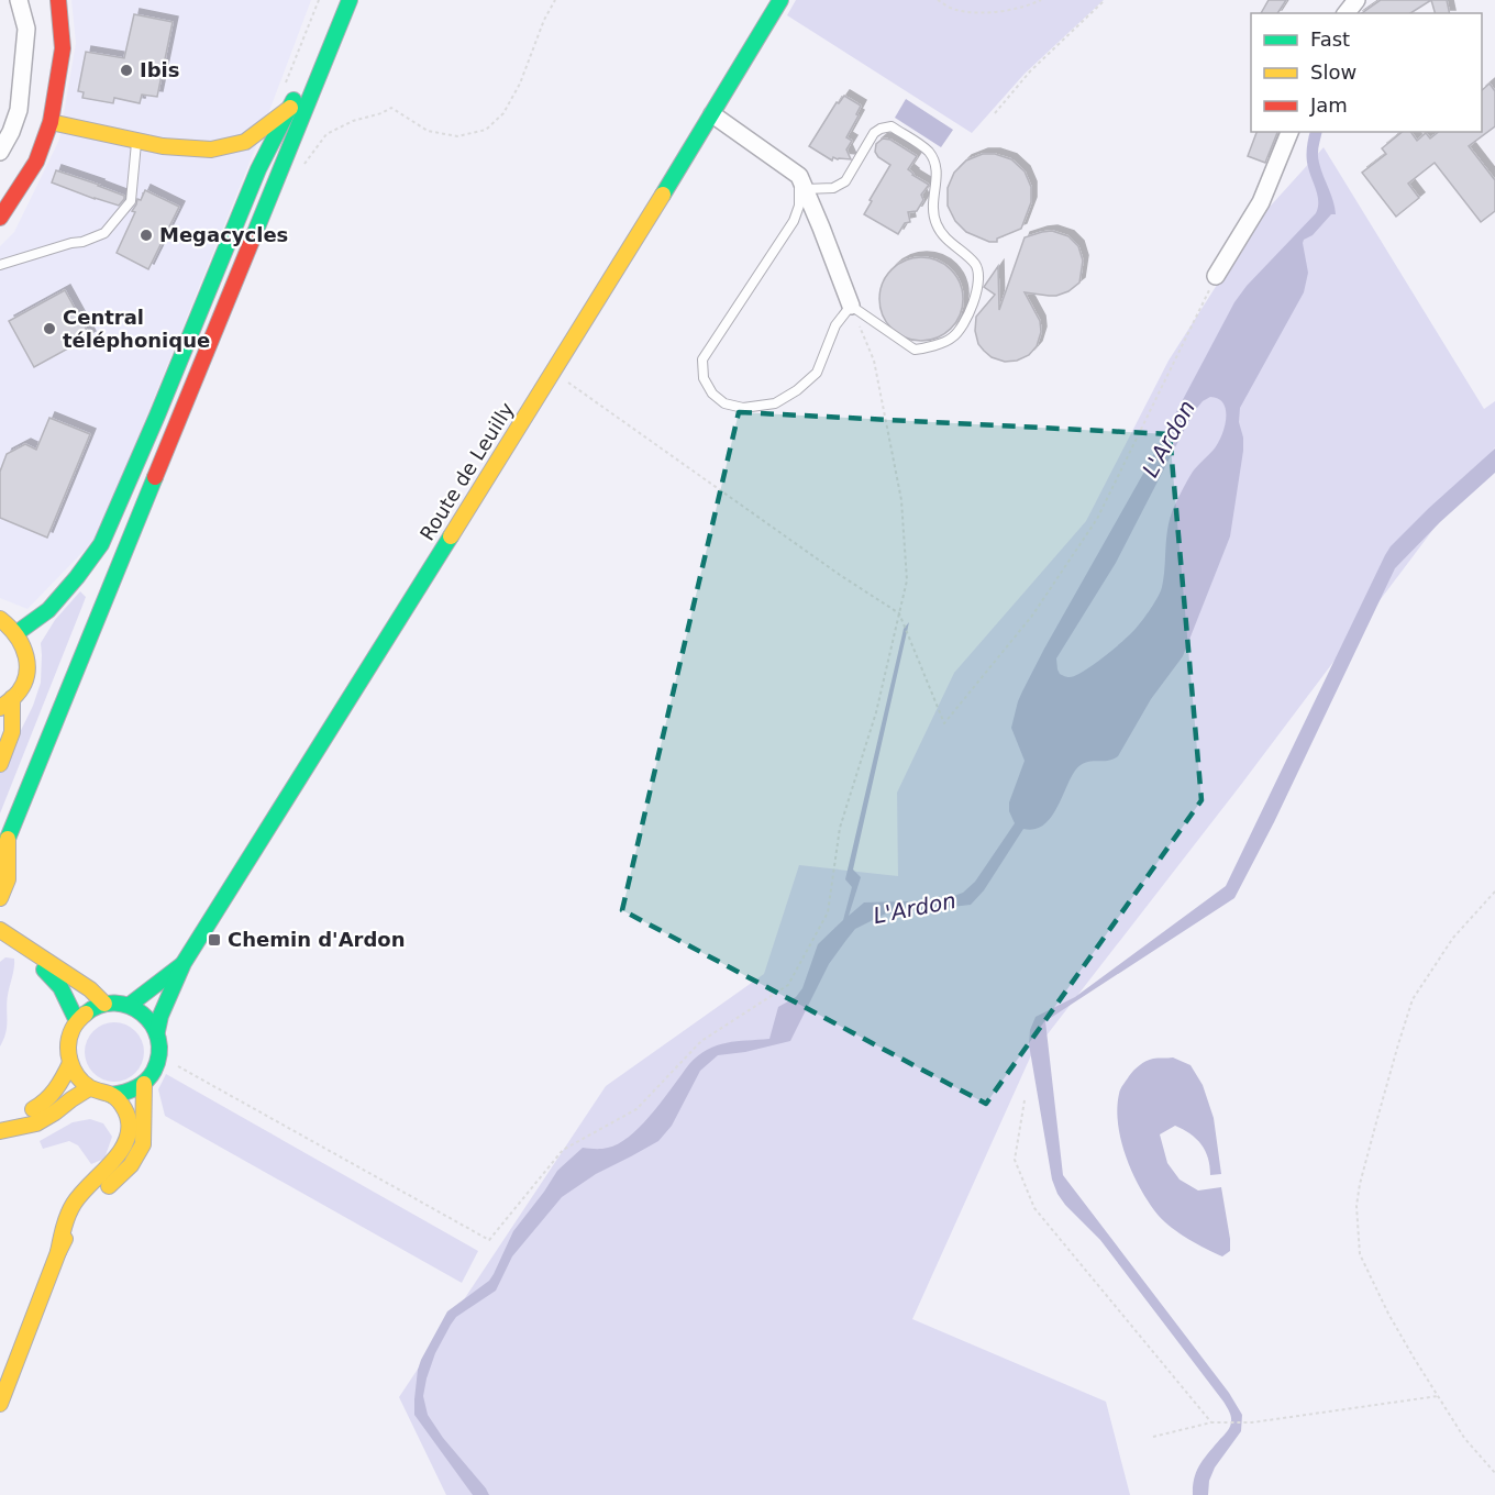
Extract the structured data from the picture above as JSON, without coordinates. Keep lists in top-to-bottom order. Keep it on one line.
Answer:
{"streets":{"main road":["Route de Leuilly"]},"water":["L'Ardon"],"places":{"other":["Ibis","Megacycles","Central téléphonique"],"transit":["Chemin d'Ardon"]},"legend":["Fast","Slow","Jam"]}
